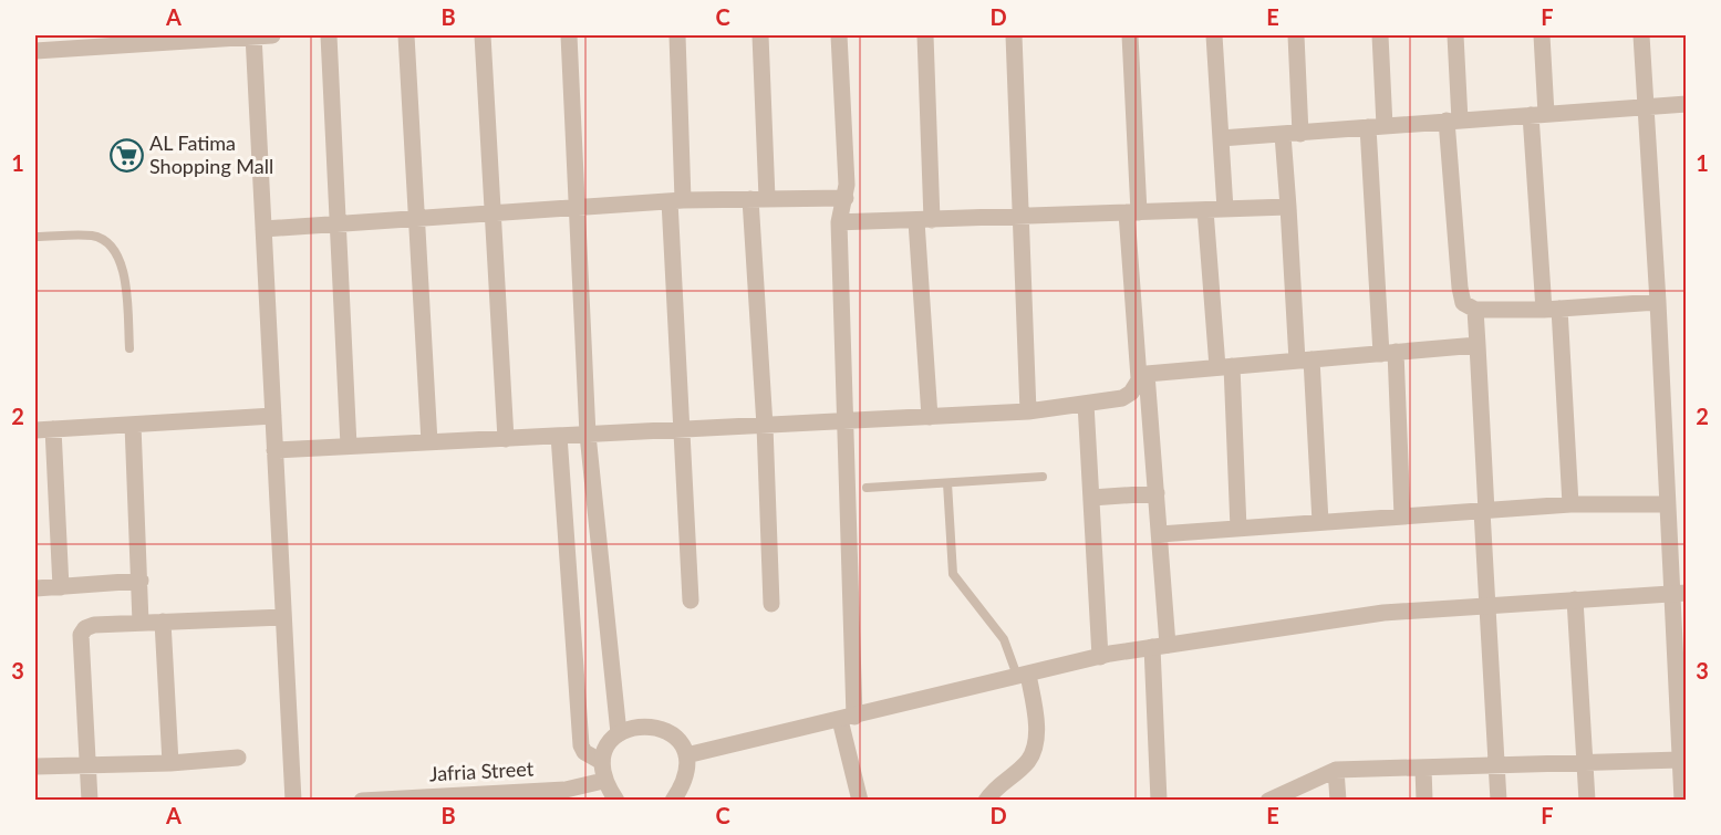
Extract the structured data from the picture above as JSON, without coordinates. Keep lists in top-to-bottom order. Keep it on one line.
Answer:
{"streets":{"street":["Jafria Street"]},"places":{"supermarket":["AL Fatima Shopping Mall"]},"grid":{"columns":["A","B","C","D","E","F"],"rows":["1","2","3"]}}
